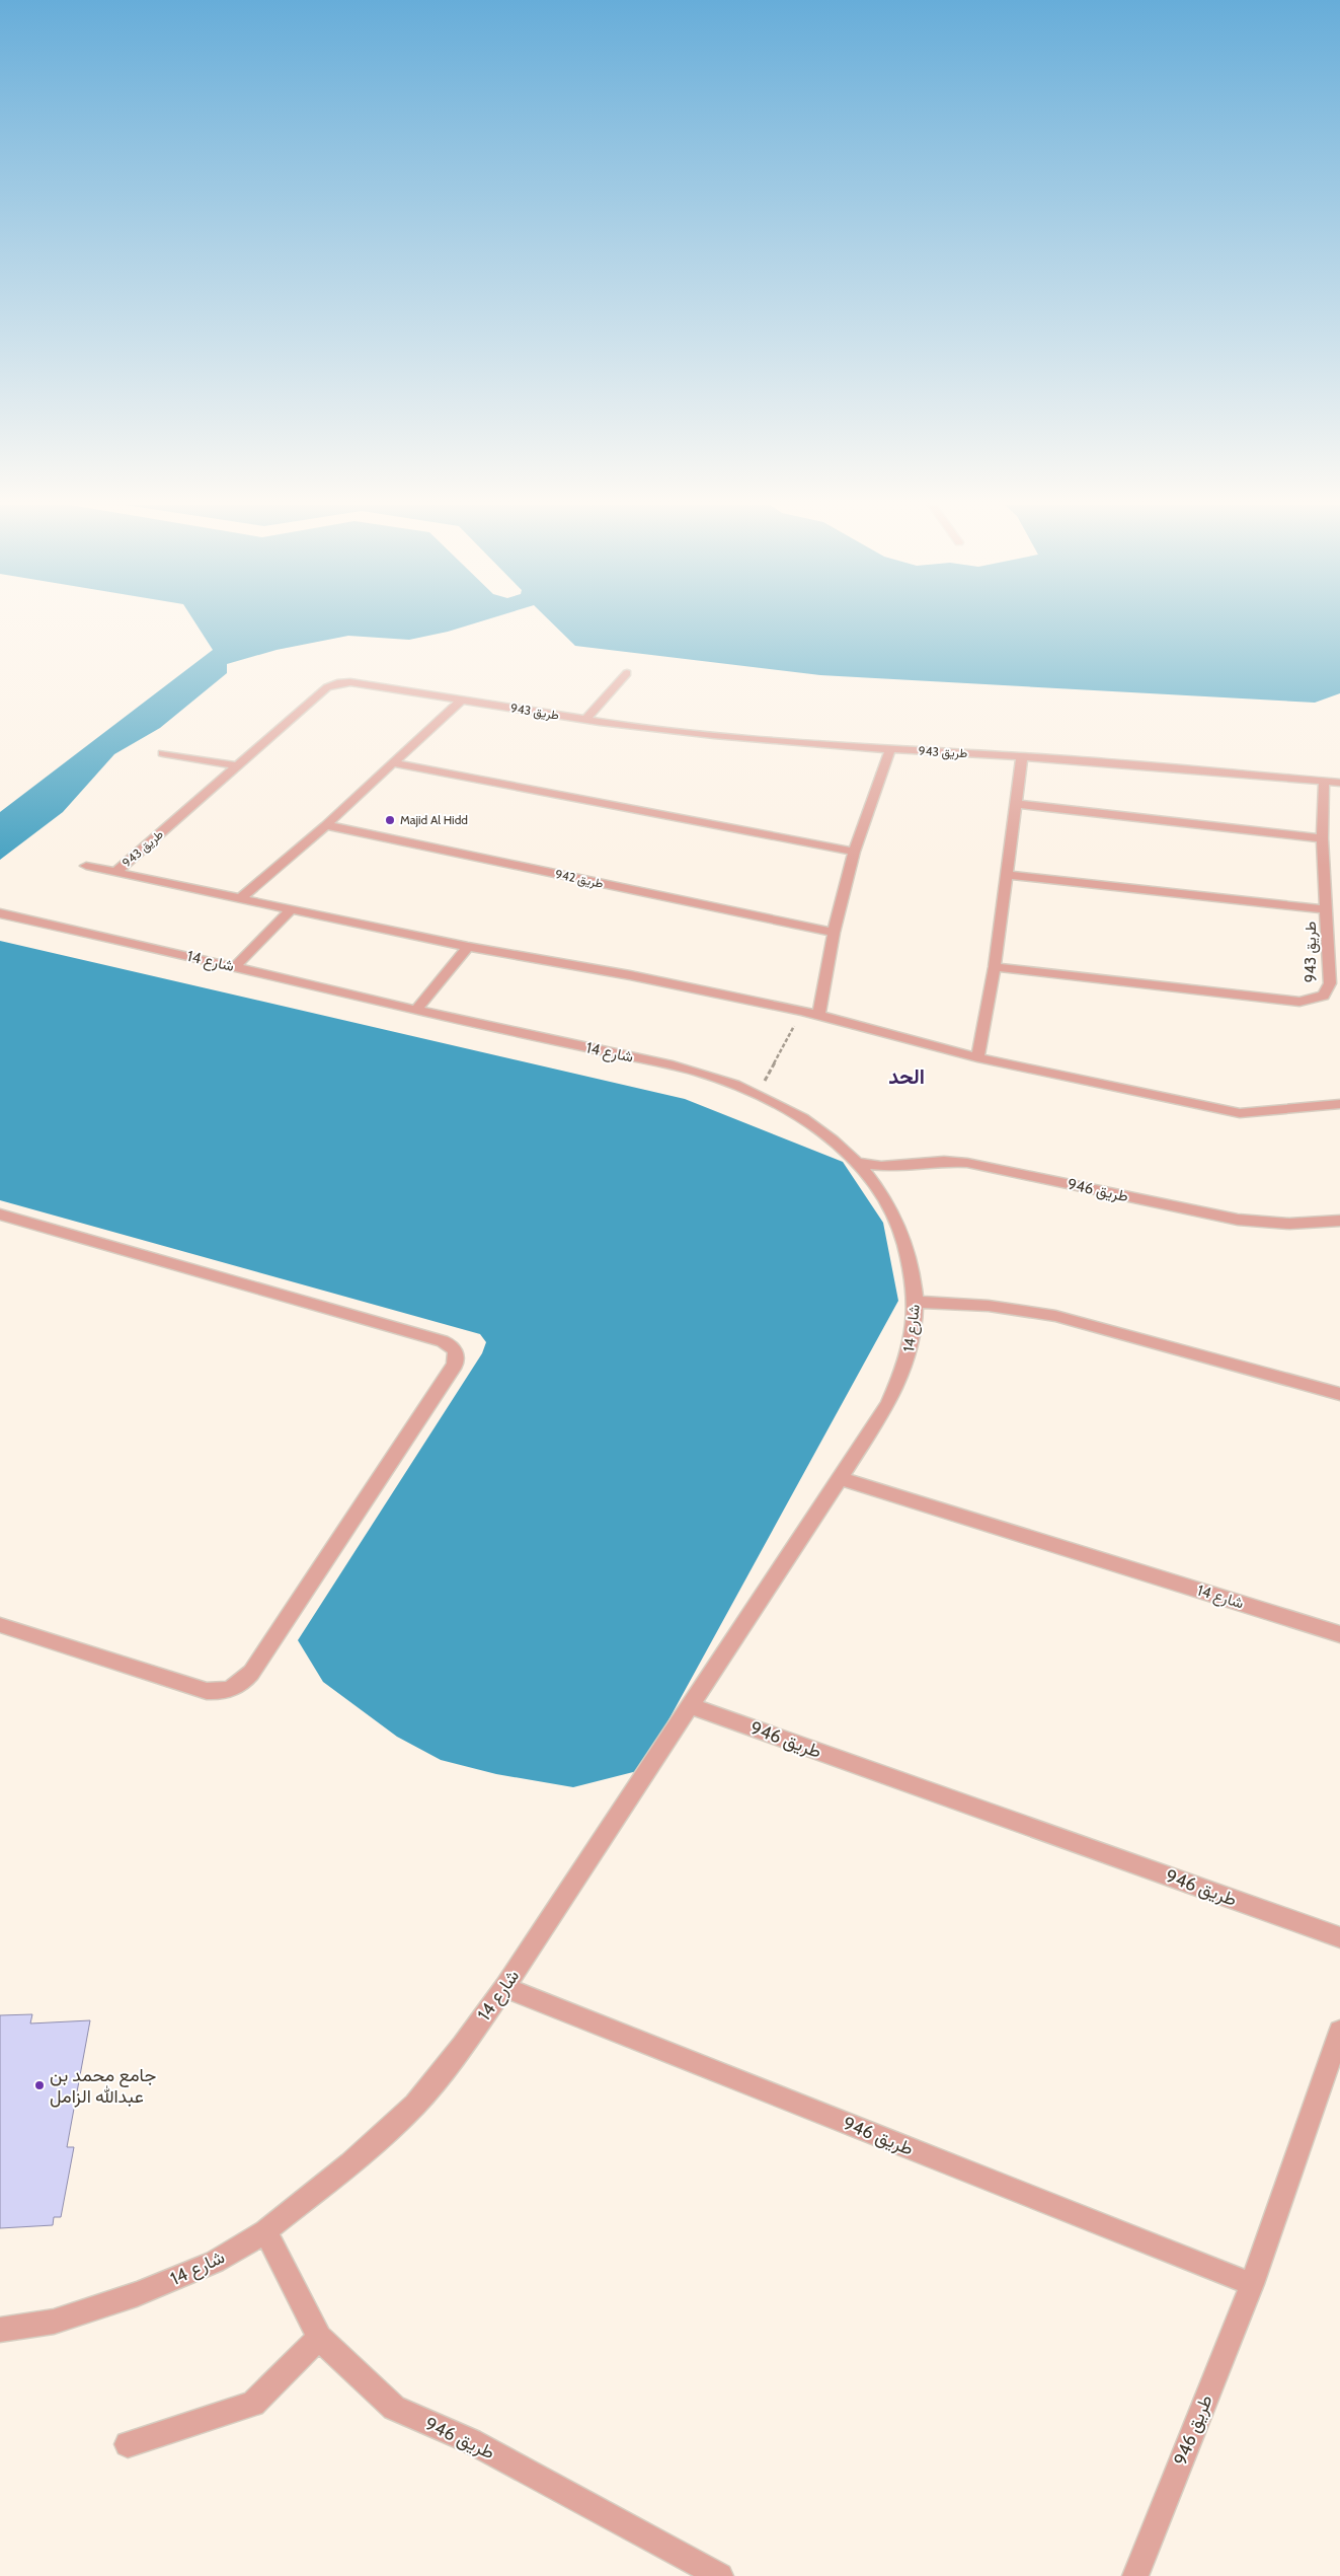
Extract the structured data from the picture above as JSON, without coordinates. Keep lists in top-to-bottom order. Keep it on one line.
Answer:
{"streets":{"street":["طريق 943","طريق 942","شارع 14","طريق 946"]},"crossings":[["شارع 14","طريق 946"]],"districts":["الحد"],"places":["Majid Al Hidd","جامع محمد بن عبدالله الزامل"]}
